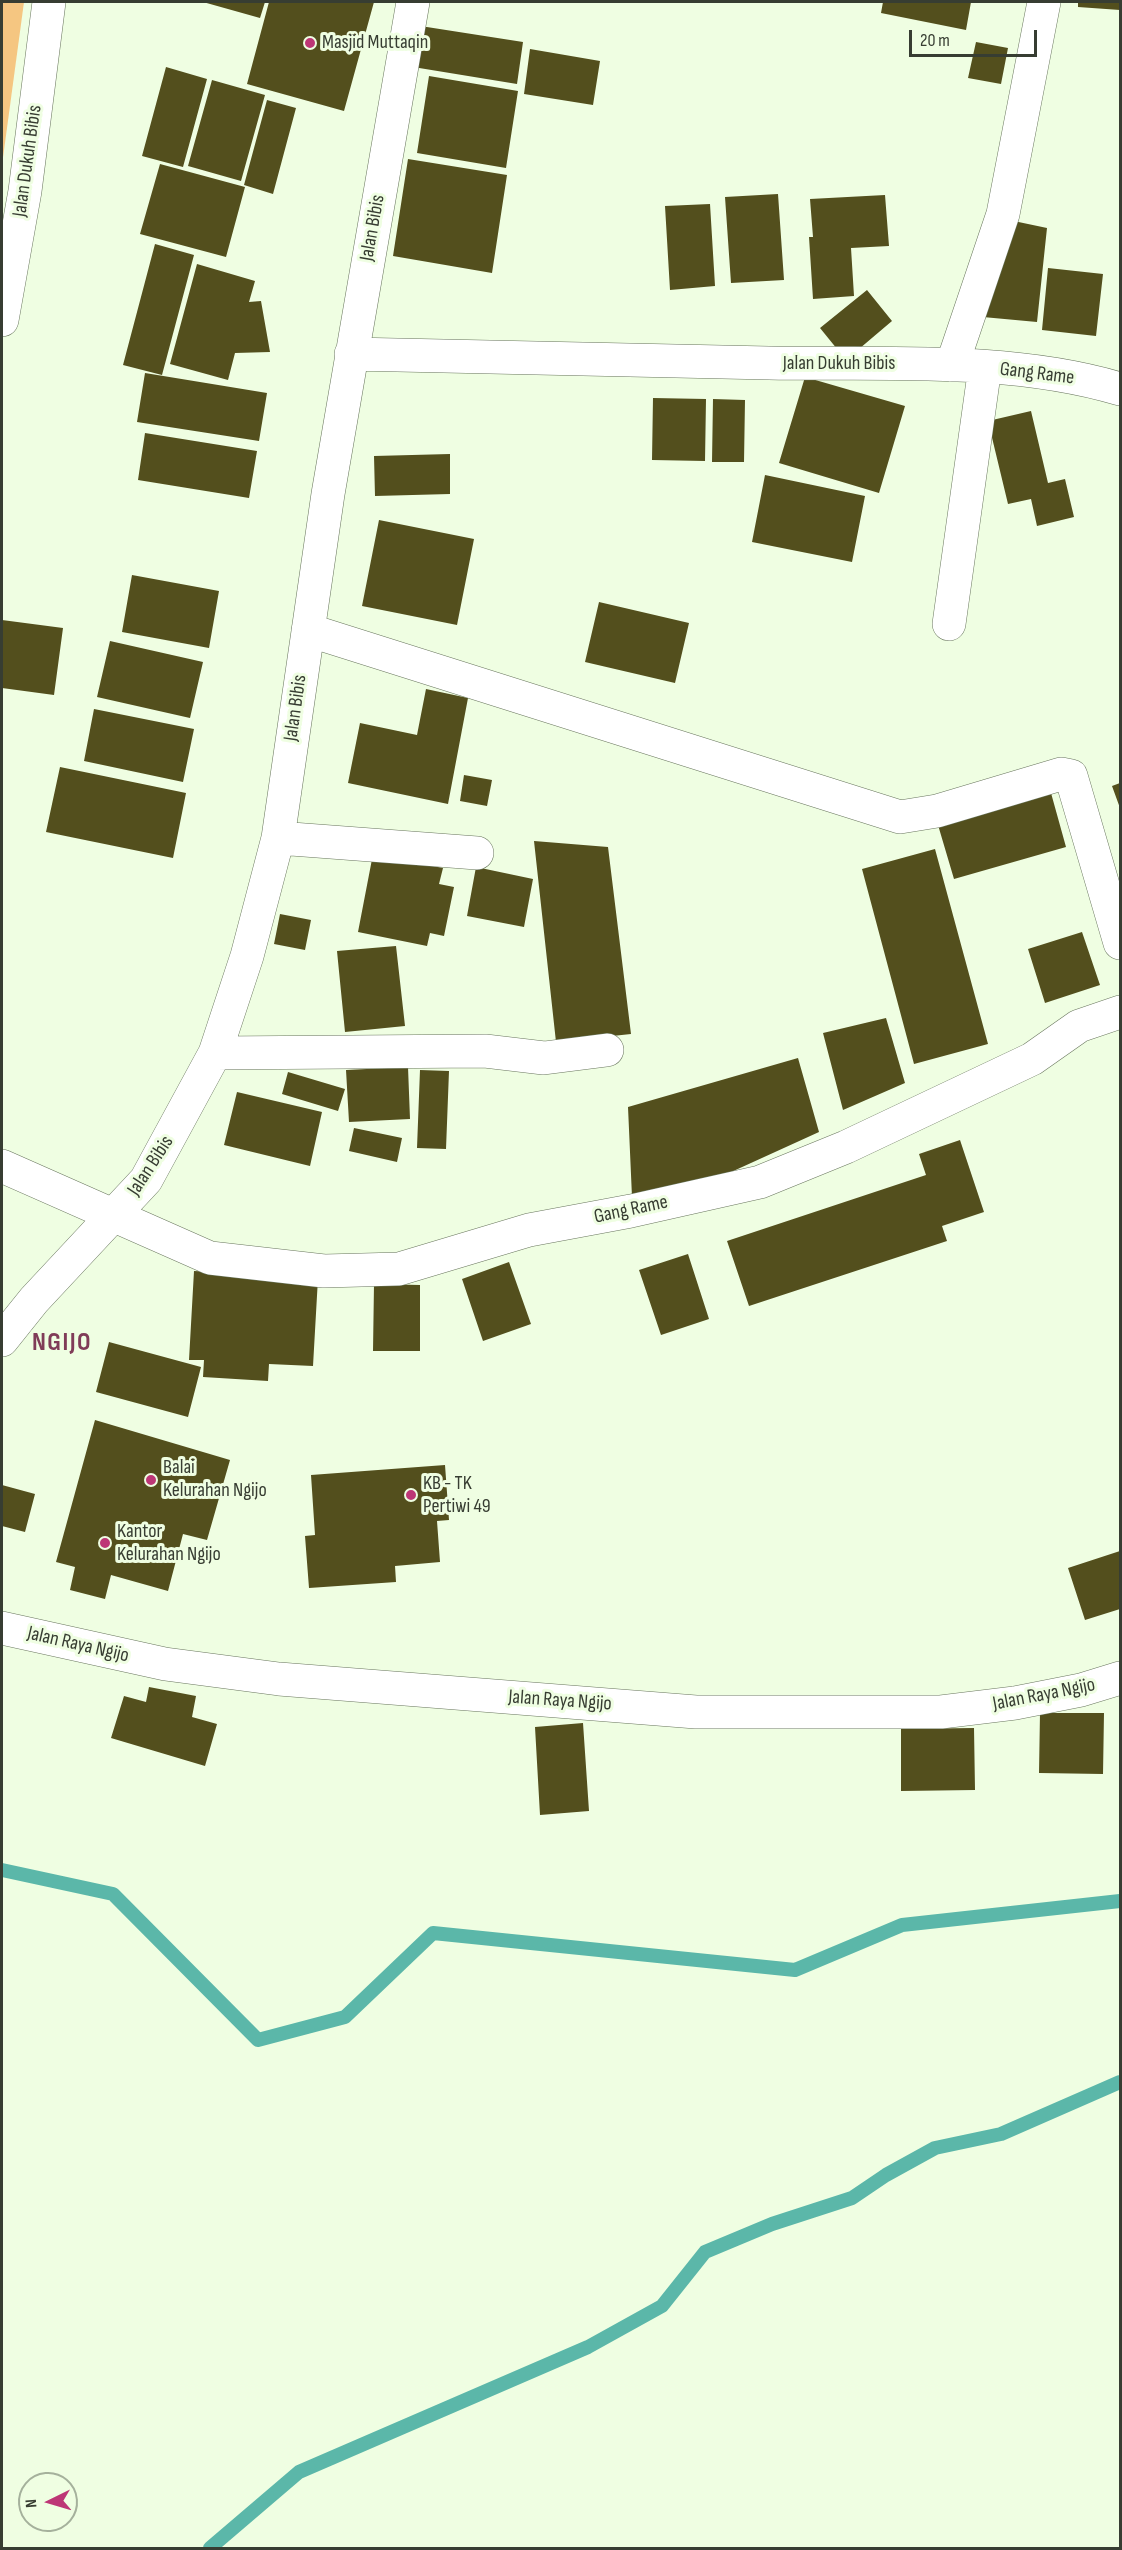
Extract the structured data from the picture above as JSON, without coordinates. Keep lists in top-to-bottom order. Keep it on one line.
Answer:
{"streets":{"street":["Jalan Dukuh Bibis","Jalan Bibis","Gang Rame","Jalan Raya Ngijo"]},"crossings":[["Jalan Dukuh Bibis","Jalan Bibis"],["Jalan Dukuh Bibis","Gang Rame"],["Jalan Bibis","Gang Rame"]],"districts":["NGIJO"],"places":["Masjid Muttaqin","Balai Kelurahan Ngijo","KB - TK Pertiwi 49","Kantor Kelurahan Ngijo"],"scale_bar":"20 m","north":"left"}
